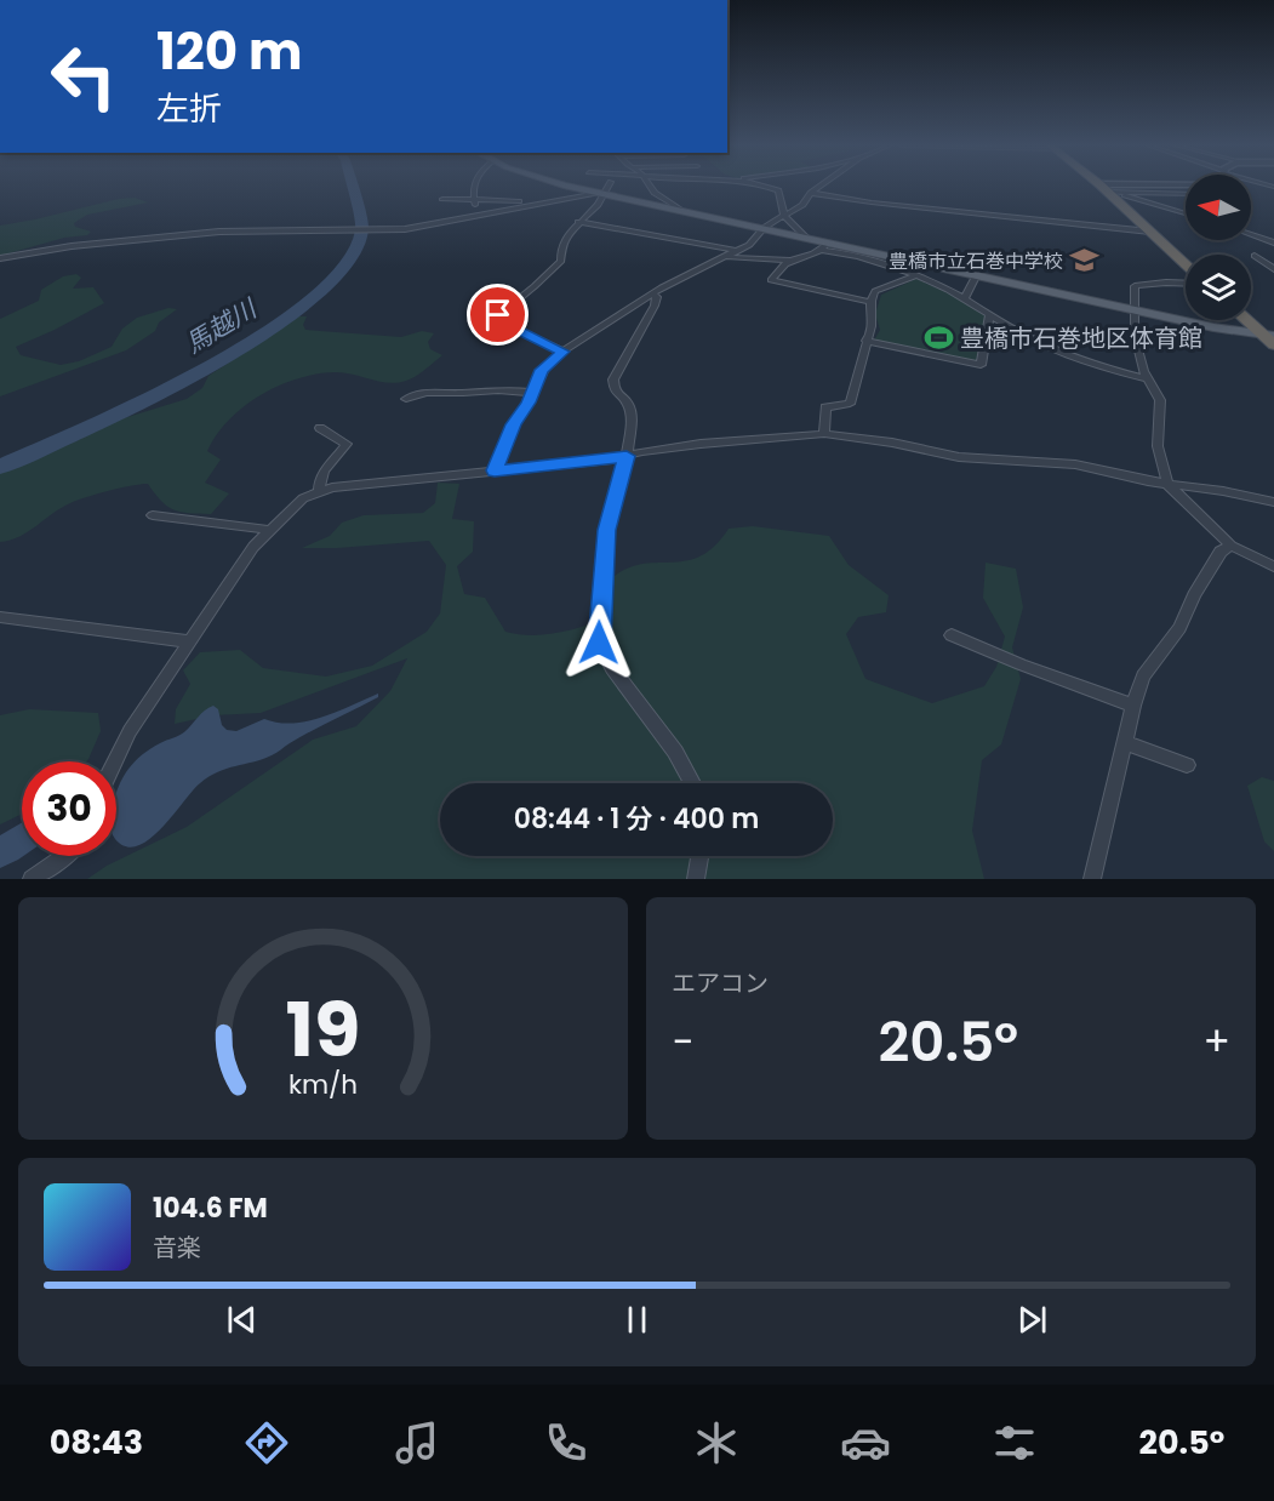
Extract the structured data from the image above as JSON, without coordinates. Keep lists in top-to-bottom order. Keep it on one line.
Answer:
{"water":["馬越川"],"places":{"school or university":["豊橋市立石巻中学校"],"sports":["豊橋市石巻地区体育館"]},"north":"left","page":{"turn":["120 m","左折"],"limit":"30","trip":"08:44 · 1 分 · 400 m","tile":"エアコン","heat":["−","20.5°","+"],"song":["104.6 FM","音楽"],"tabs":["08:43","20.5°"],"gauge":["19","km/h"]}}
